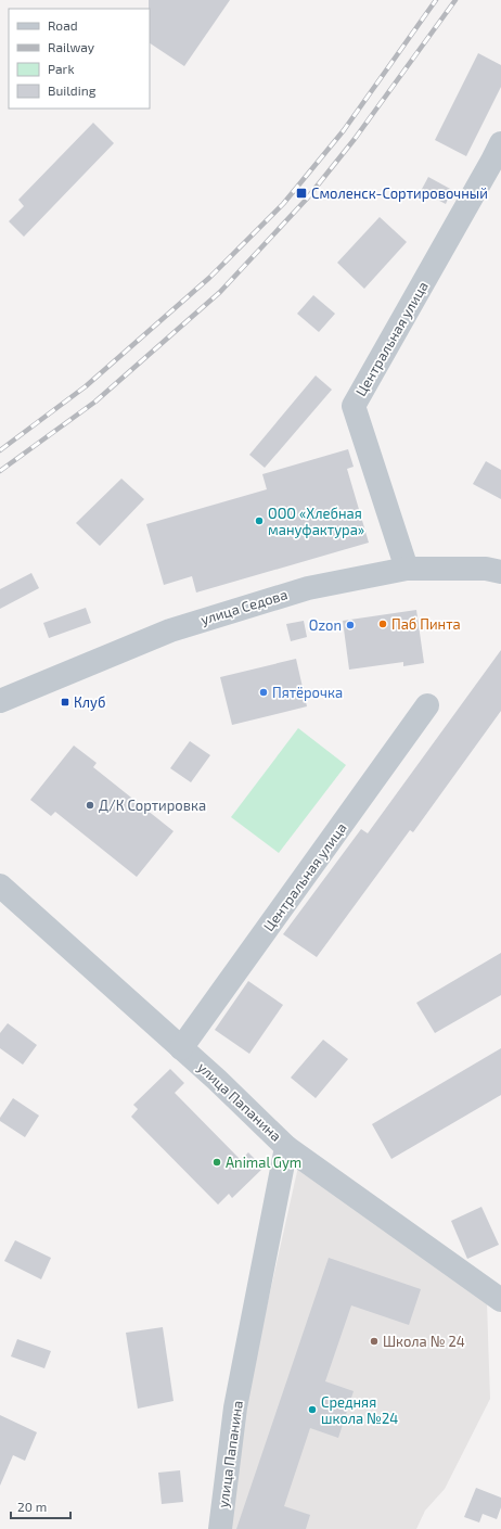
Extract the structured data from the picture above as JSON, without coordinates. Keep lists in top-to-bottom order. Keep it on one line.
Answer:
{"streets":{"street":["Центральная улица","улица Седова","улица Папанина"]},"crossings":[["Центральная улица","улица Седова"],["Центральная улица","улица Папанина"]],"places":{"transit":["Смоленск-Сортировочный","Клуб"],"other":["ООО «Хлебная мануфактура»","Паб Пинта","Ozon","Пятёрочка","Д/К Сортировка","Animal Gym","Школа № 24","Средняя школа №24"]},"legend":["Road","Railway","Park","Building"],"scale_bar":"20 m"}
